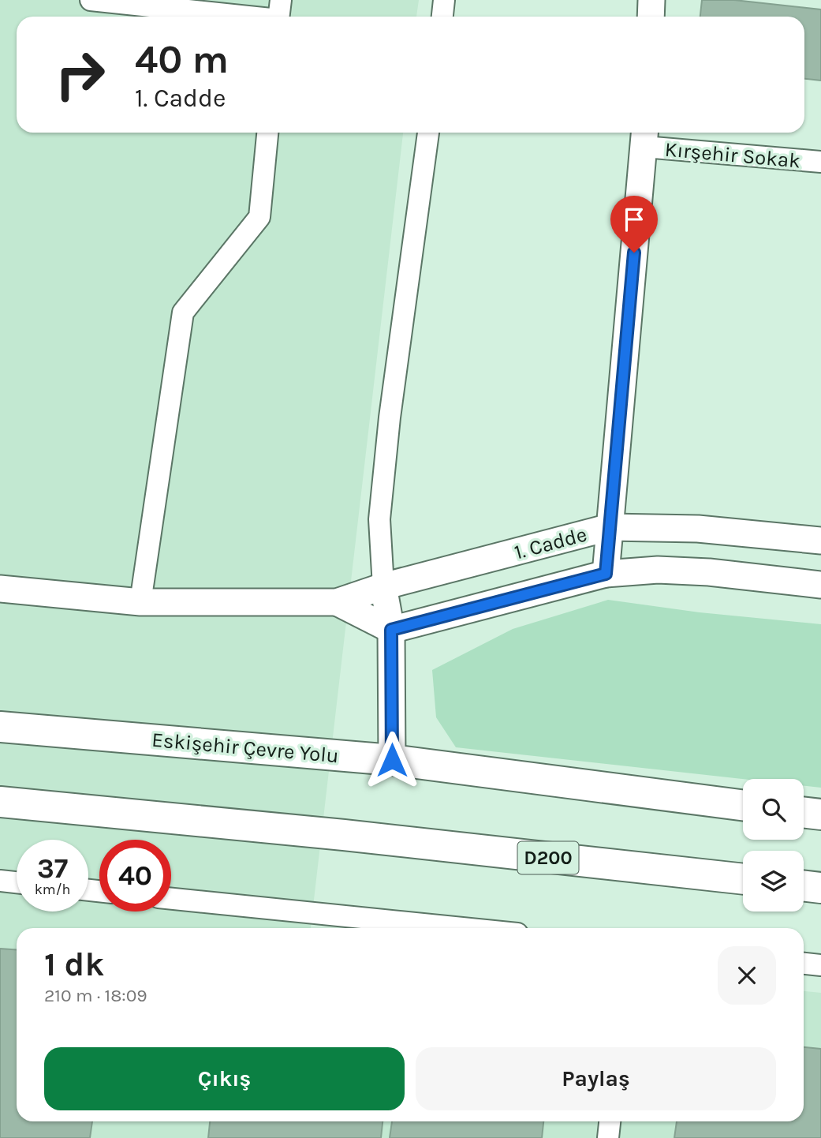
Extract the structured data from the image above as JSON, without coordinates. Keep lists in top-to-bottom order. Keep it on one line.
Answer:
{"streets":{"highway":["Eskişehir Çevre Yolu","D200"],"street":["Kırşehir Sokak","1. Cadde"]},"page":{"turn":["40 m","1. Cadde"],"speed":"37 km/h","limit":"40","heading":["1 dk","210 m · 18:09"],"buttons":["Çıkış","Paylaş"]}}
